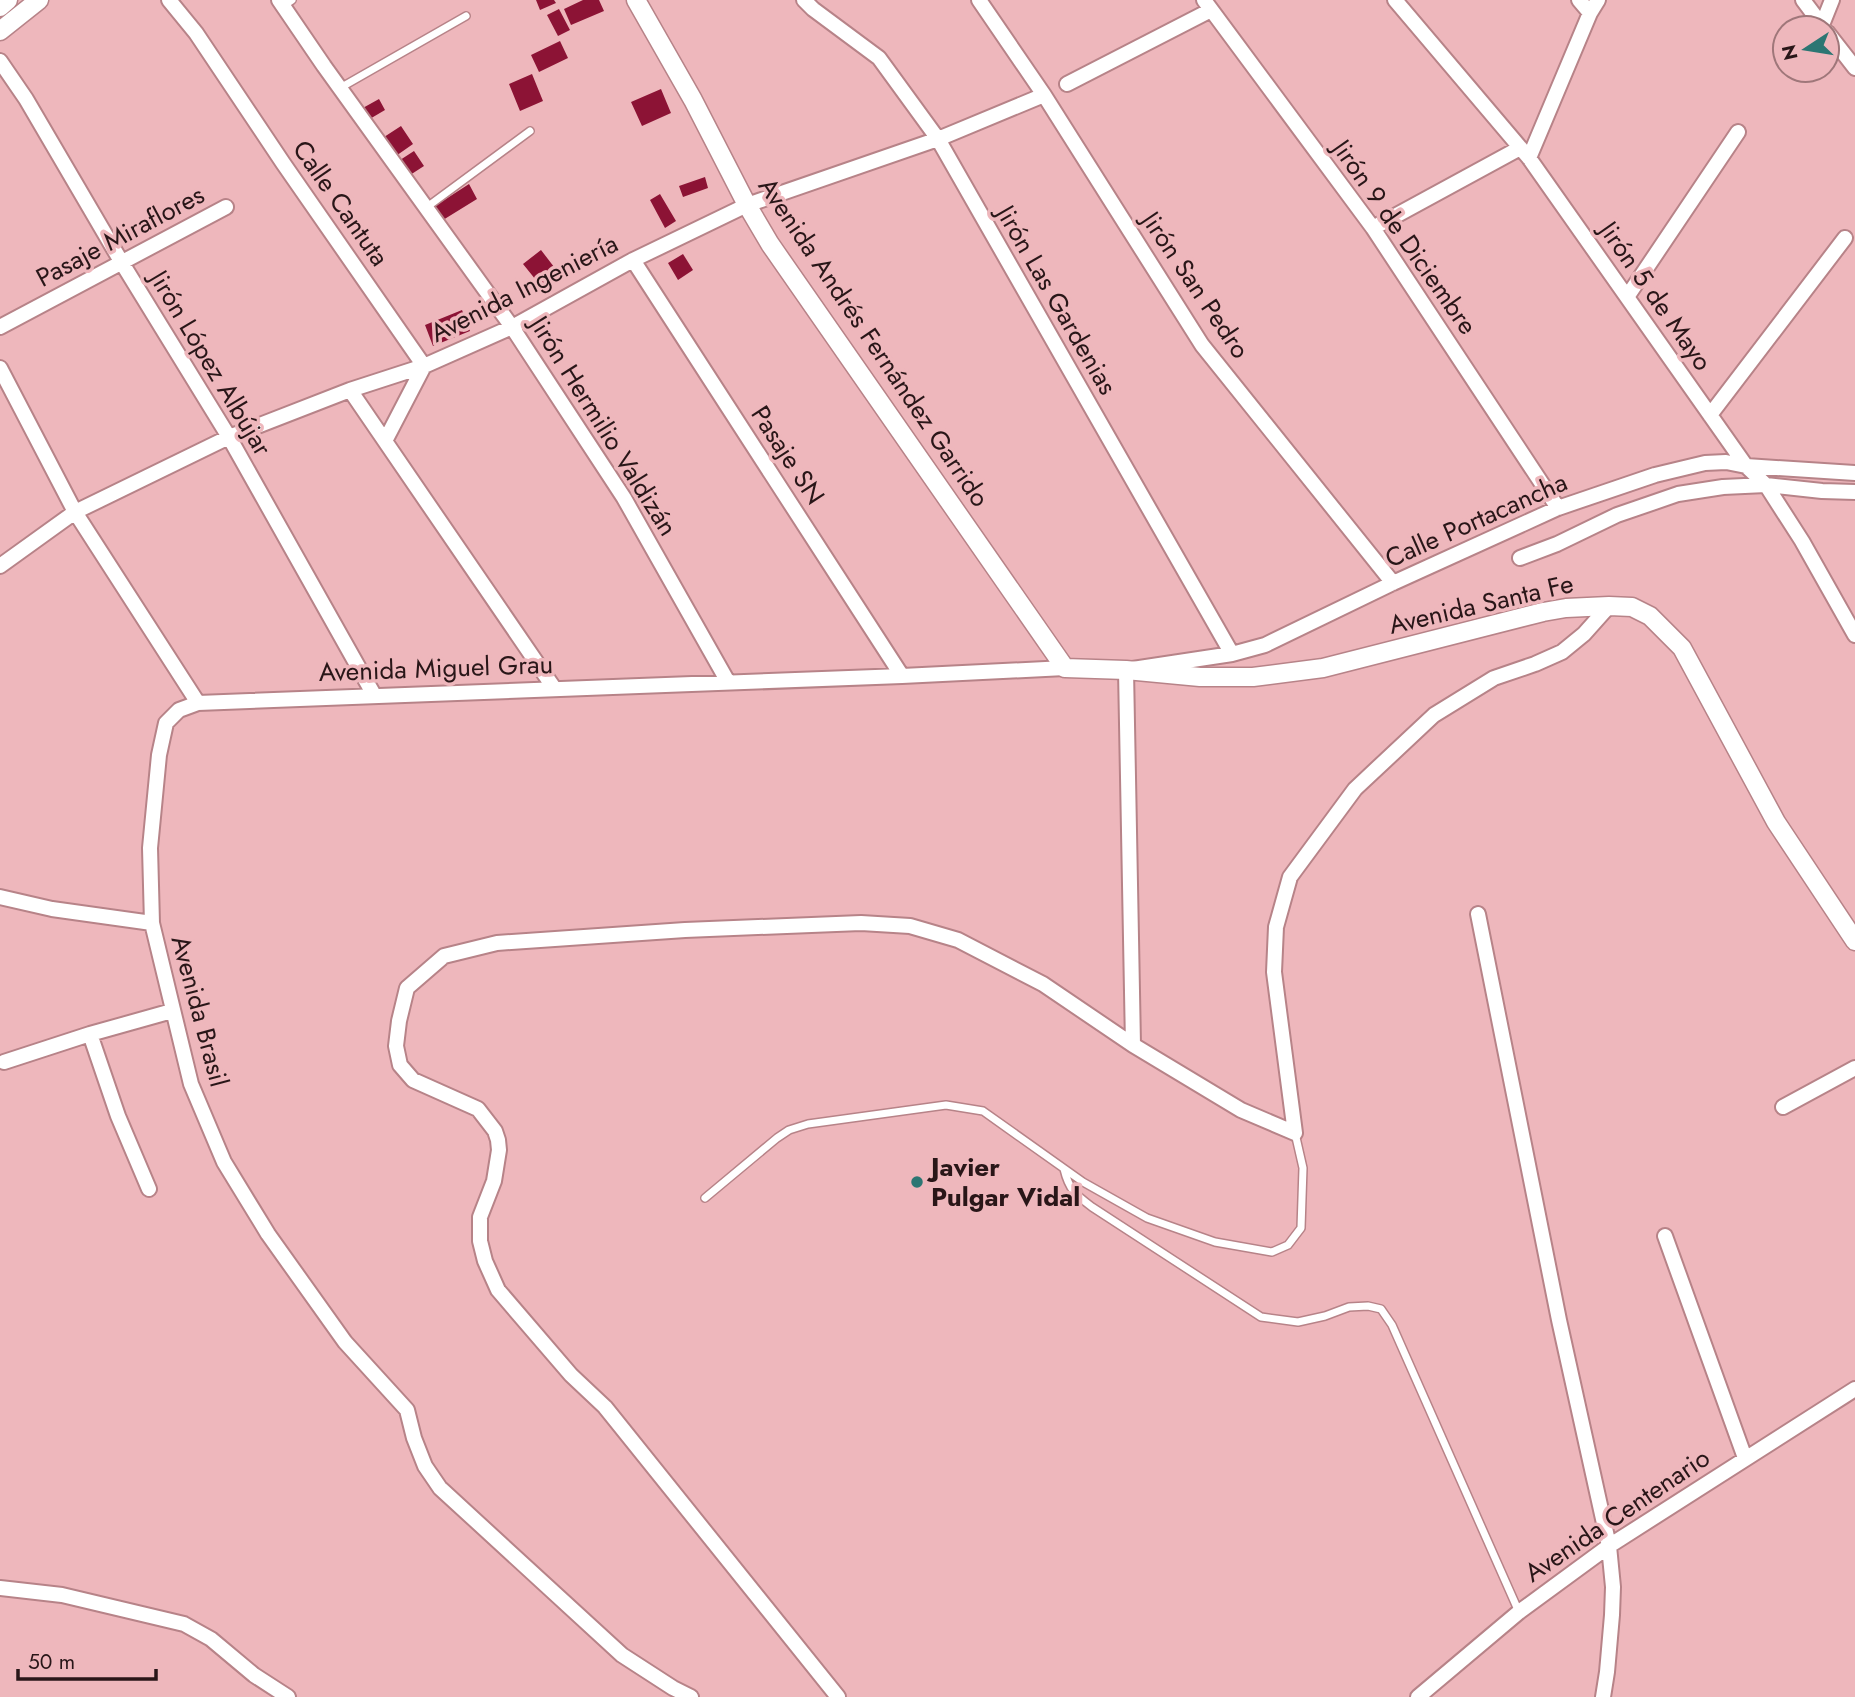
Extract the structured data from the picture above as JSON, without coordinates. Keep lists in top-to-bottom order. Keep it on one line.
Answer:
{"streets":{"street":["Calle Cantuta","Pasaje Miraflores","Jirón 9 de Diciembre","Jirón San Pedro","Avenida Ingeniería","Jirón 5 de Mayo","Jirón Las Gardenias","Avenida Andrés Fernández Garrido","Jirón López Albújar","Jirón Hermilio Valdizán","Pasaje SN","Calle Portacancha","Avenida Santa Fe","Avenida Miguel Grau","Avenida Brasil","Avenida Centenario"]},"crossings":[["Calle Cantuta","Avenida Ingeniería"],["Pasaje Miraflores","Jirón López Albújar"],["Jirón 9 de Diciembre","Calle Portacancha"],["Jirón San Pedro","Avenida Ingeniería"],["Jirón San Pedro","Calle Portacancha"],["Avenida Ingeniería","Jirón Las Gardenias"],["Avenida Ingeniería","Avenida Andrés Fernández Garrido"],["Avenida Ingeniería","Jirón López Albújar"],["Avenida Ingeniería","Jirón Hermilio Valdizán"],["Avenida Ingeniería","Pasaje SN"],["Jirón 5 de Mayo","Calle Portacancha"],["Jirón Las Gardenias","Calle Portacancha"],["Avenida Andrés Fernández Garrido","Avenida Santa Fe"],["Avenida Andrés Fernández Garrido","Avenida Miguel Grau"],["Jirón López Albújar","Avenida Miguel Grau"],["Jirón Hermilio Valdizán","Avenida Miguel Grau"],["Pasaje SN","Avenida Miguel Grau"],["Calle Portacancha","Avenida Santa Fe"],["Avenida Santa Fe","Avenida Miguel Grau"],["Avenida Miguel Grau","Avenida Brasil"]],"places":["Javier Pulgar Vidal"],"scale_bar":"50 m","north":"left"}
